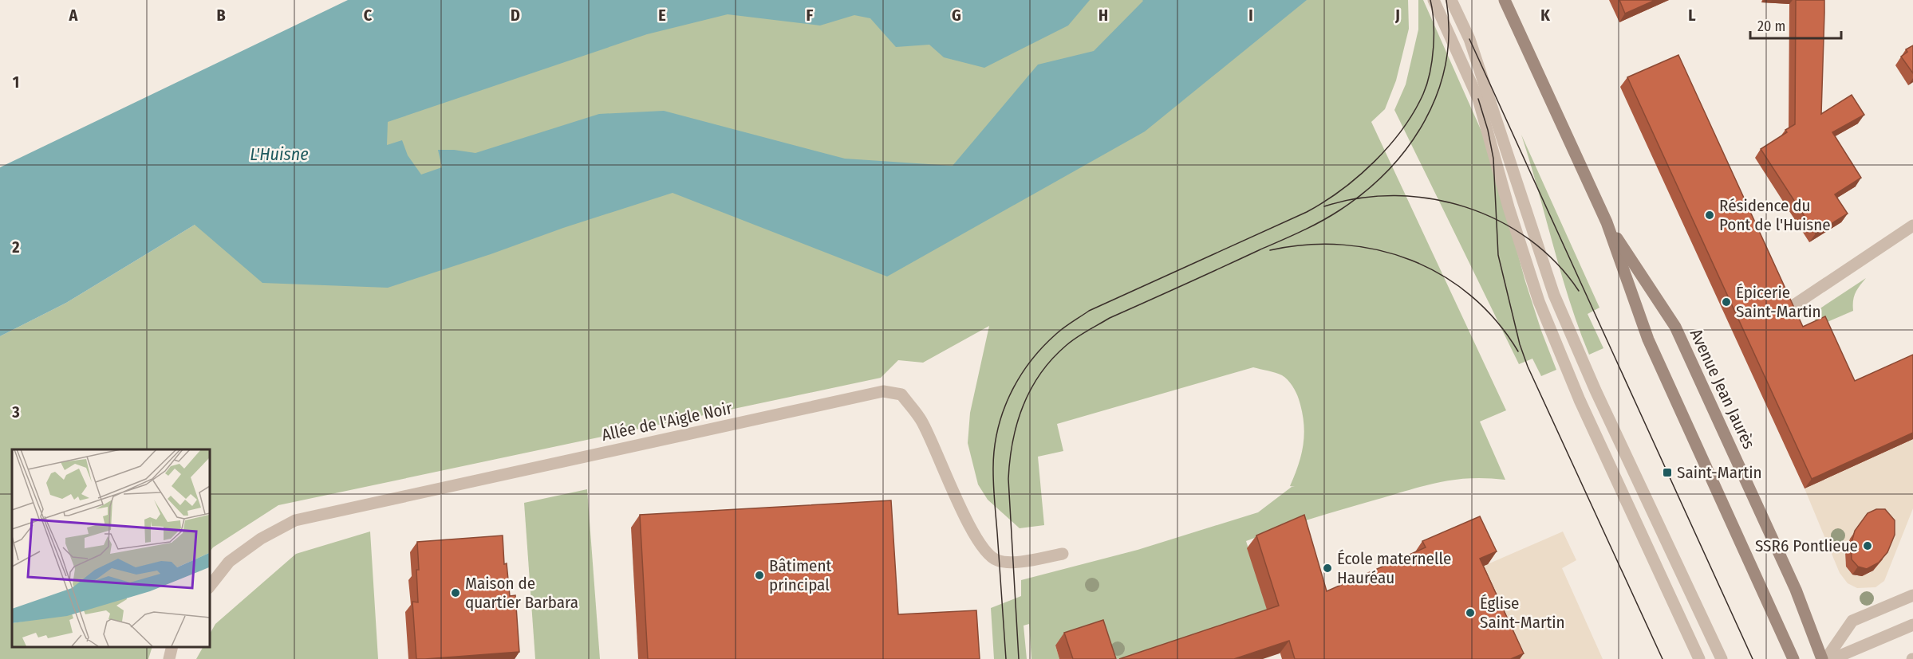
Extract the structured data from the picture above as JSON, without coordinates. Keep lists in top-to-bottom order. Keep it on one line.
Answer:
{"streets":{"main road":["Avenue Jean Jaurès"],"street":["Allée de l'Aigle Noir"]},"water":["L'Huisne"],"places":{"other":["Résidence du Pont de l'Huisne","Épicerie Saint-Martin","SSR6 Pontlieue","École maternelle Hauréau","Bâtiment principal","Maison de quartier Barbara","Église Saint-Martin"],"transit":["Saint-Martin"]},"scale_bar":"20 m","grid":{"columns":["A","B","C","D","E","F","G","H","I","J","K","L"],"rows":["1","2","3"]}}
